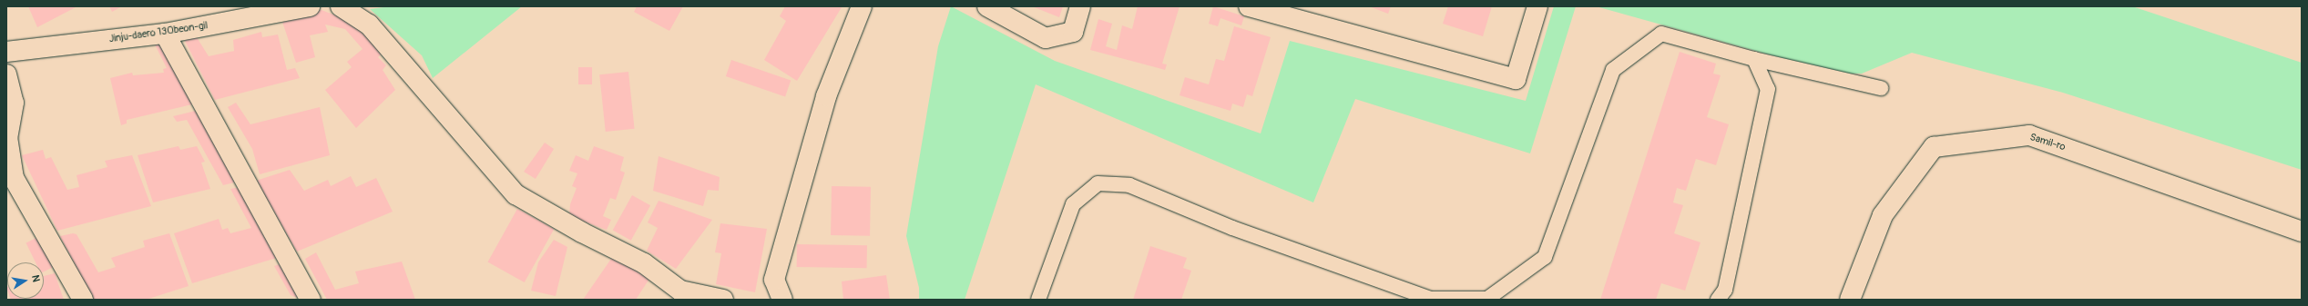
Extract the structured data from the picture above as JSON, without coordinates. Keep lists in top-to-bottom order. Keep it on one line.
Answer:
{"streets":{"street":["Jinju-daero 130beon-gil","Samil-ro"]},"north":"right"}
